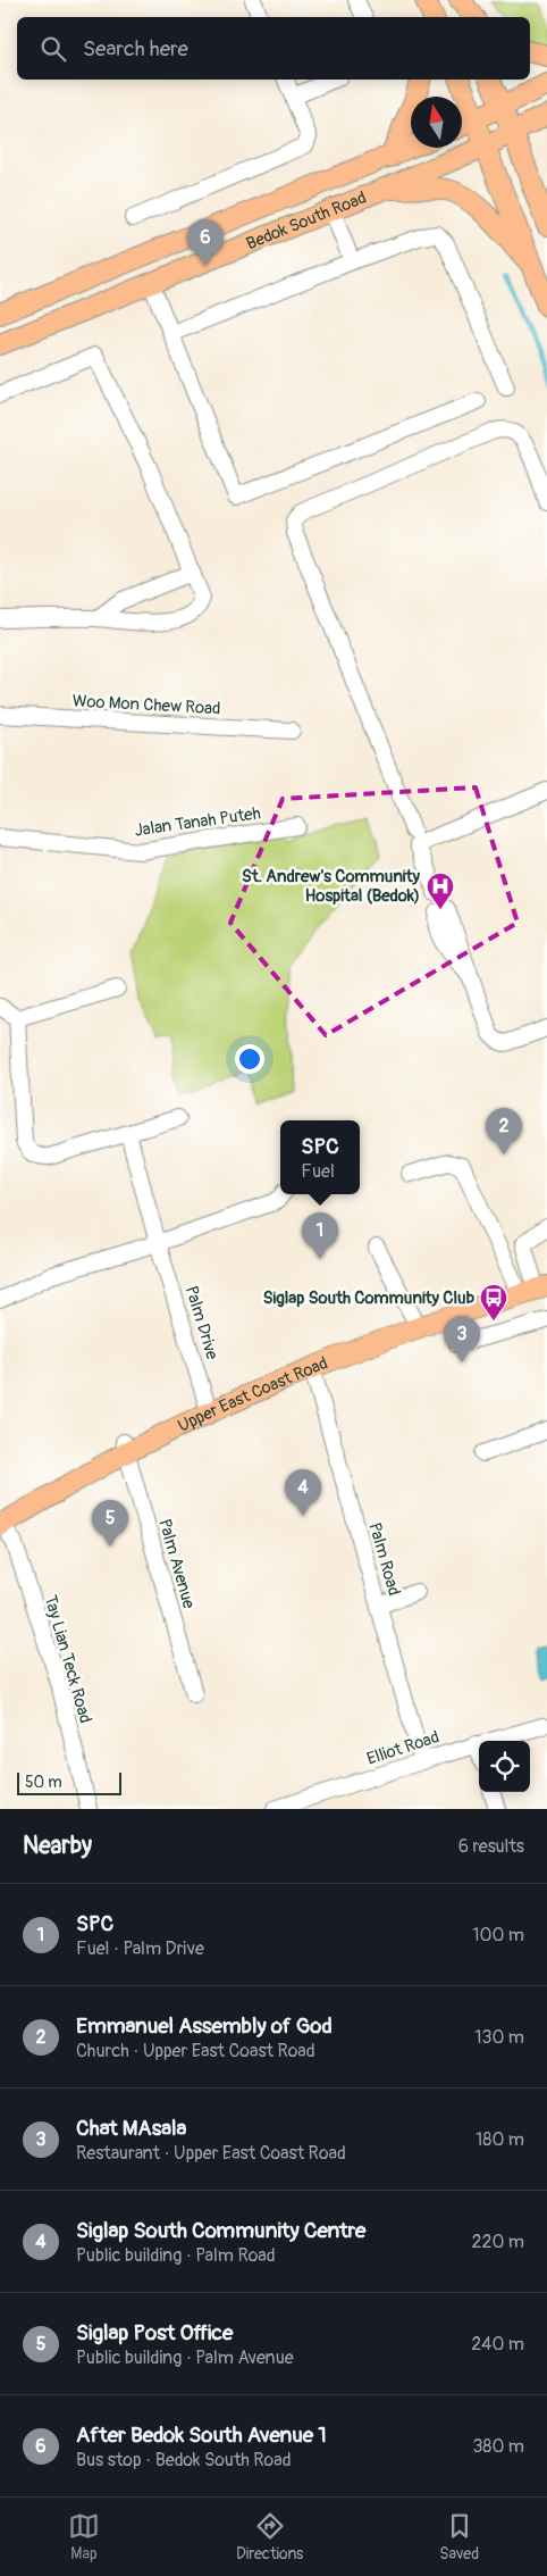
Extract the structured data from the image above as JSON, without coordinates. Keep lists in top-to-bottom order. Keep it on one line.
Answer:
{"streets":{"main road":["Bedok South Road","Upper East Coast Road"],"street":["Woo Mon Chew Road","Jalan Tanah Puteh","Palm Drive","Palm Road","Palm Avenue","Tay Lian Teck Road","Elliot Road"]},"crossings":[["Palm Drive","Upper East Coast Road"],["Upper East Coast Road","Palm Road"],["Upper East Coast Road","Palm Avenue"],["Upper East Coast Road","Tay Lian Teck Road"],["Palm Road","Elliot Road"]],"places":{"hospital":["St. Andrew's Community Hospital (Bedok)"],"bus stop":["Siglap South Community Club"]},"scale_bar":"50 m","north":"top","page":{"search":"Search here","pins":["6","2","1","3","4","5"],"popup":["SPC","Fuel"],"scale":"50 m","heading":["Nearby","6 results"],"list":[{"mark":"1","name":"SPC","note":"Fuel · Palm Drive","value":"100 m"},{"mark":"2","name":"Emmanuel Assembly of God","note":"Church · Upper East Coast Road","value":"130 m"},{"mark":"3","name":"Chat MAsala","note":"Restaurant · Upper East Coast Road","value":"180 m"},{"mark":"4","name":"Siglap South Community Centre","note":"Public building · Palm Road","value":"220 m"},{"mark":"5","name":"Siglap Post Office","note":"Public building · Palm Avenue","value":"240 m"},{"mark":"6","name":"After Bedok South Avenue 1","note":"Bus stop · Bedok South Road","value":"380 m"}],"nav":["Map","Directions","Saved"]}}
